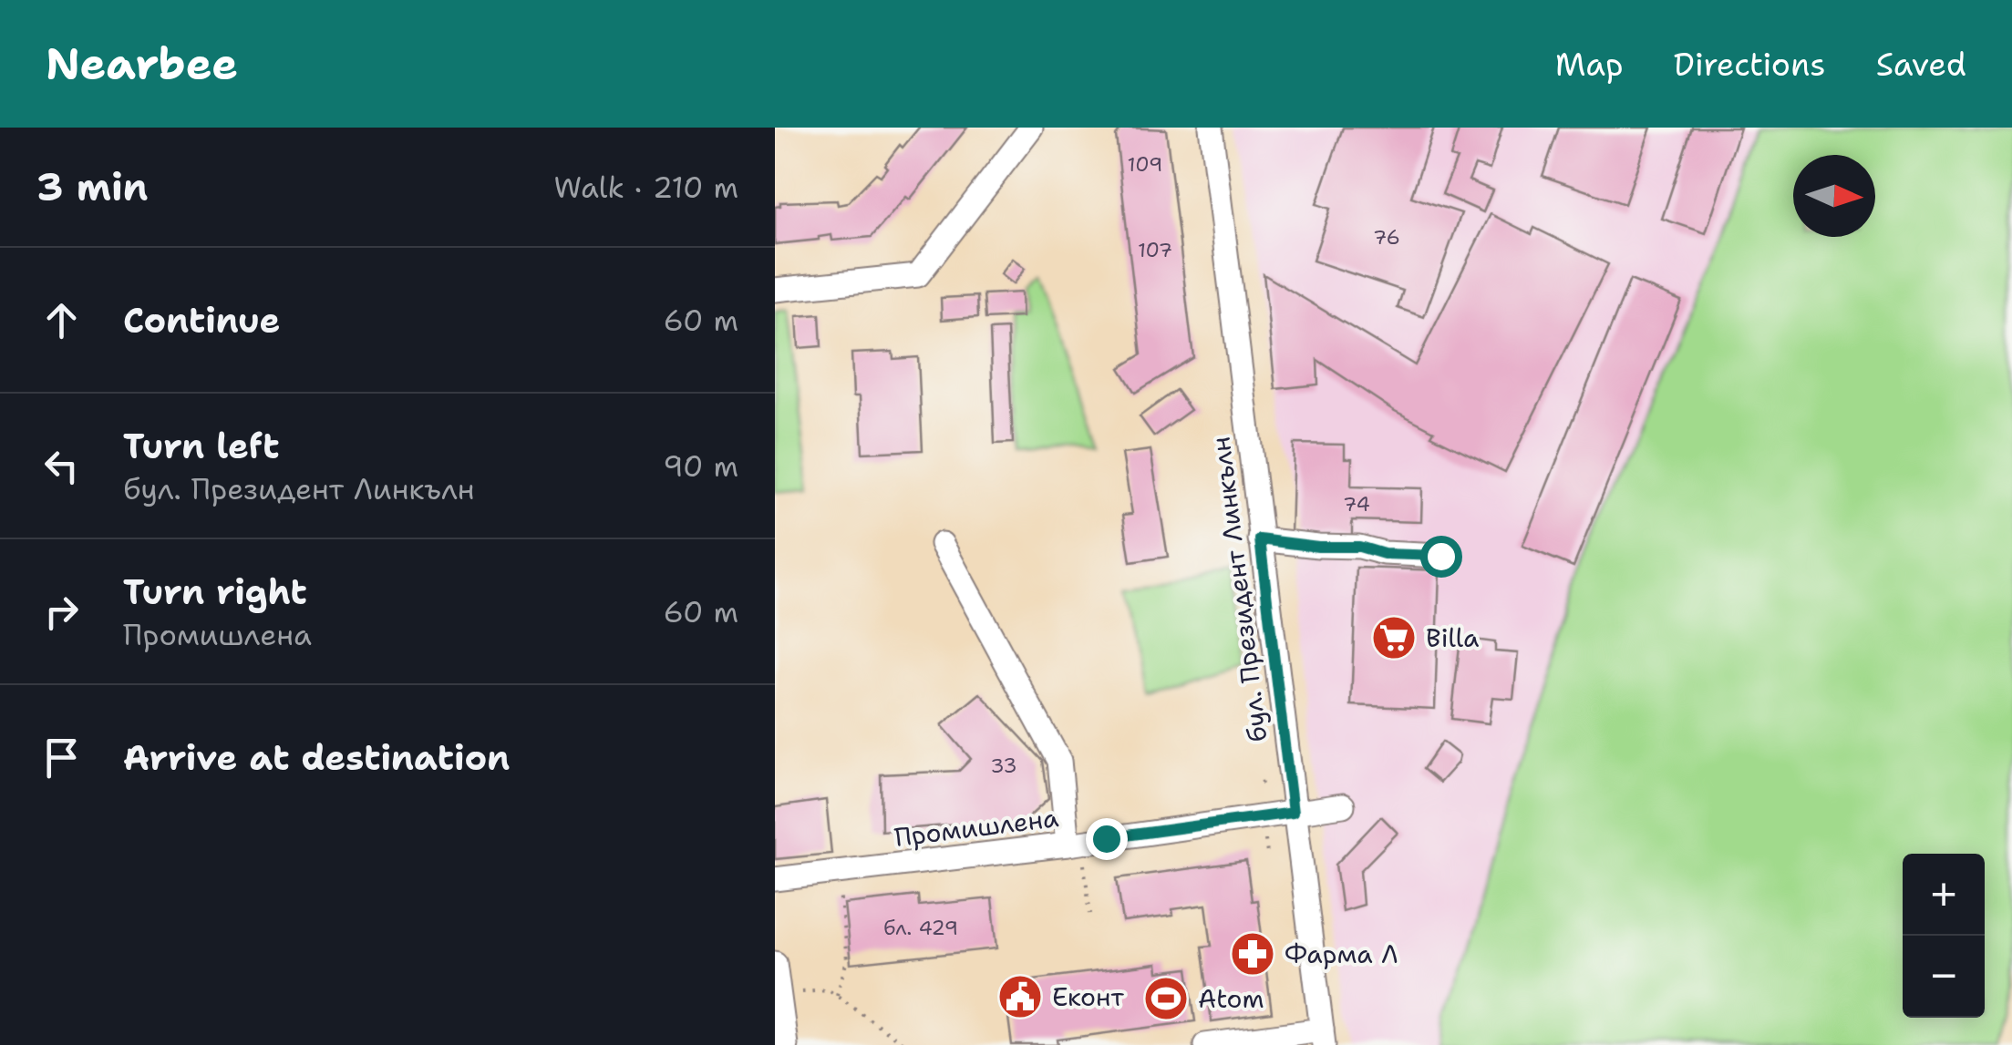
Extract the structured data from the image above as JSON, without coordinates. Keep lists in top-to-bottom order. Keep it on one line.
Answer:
{"streets":{"street":["бул. Президент Линкълн","Промишлена"]},"crossings":[["бул. Президент Линкълн","Промишлена"]],"places":{"supermarket":["Billa"],"pharmacy":["Фарма Л"],"public building":["Еконт"],"sports":["Atom"]},"house_numbers":["109","76","107","74","33","бл. 429"],"north":"right","page":{"header":"Nearbee","nav":["Map","Directions","Saved"],"heading":["3 min","Walk · 210 m"],"list":[["Continue","60 m"],["Turn left","бул. Президент Линкълн","90 m"],["Turn right","Промишлена","60 m"],"Arrive at destination"],"map_buttons":["+","−"]}}
